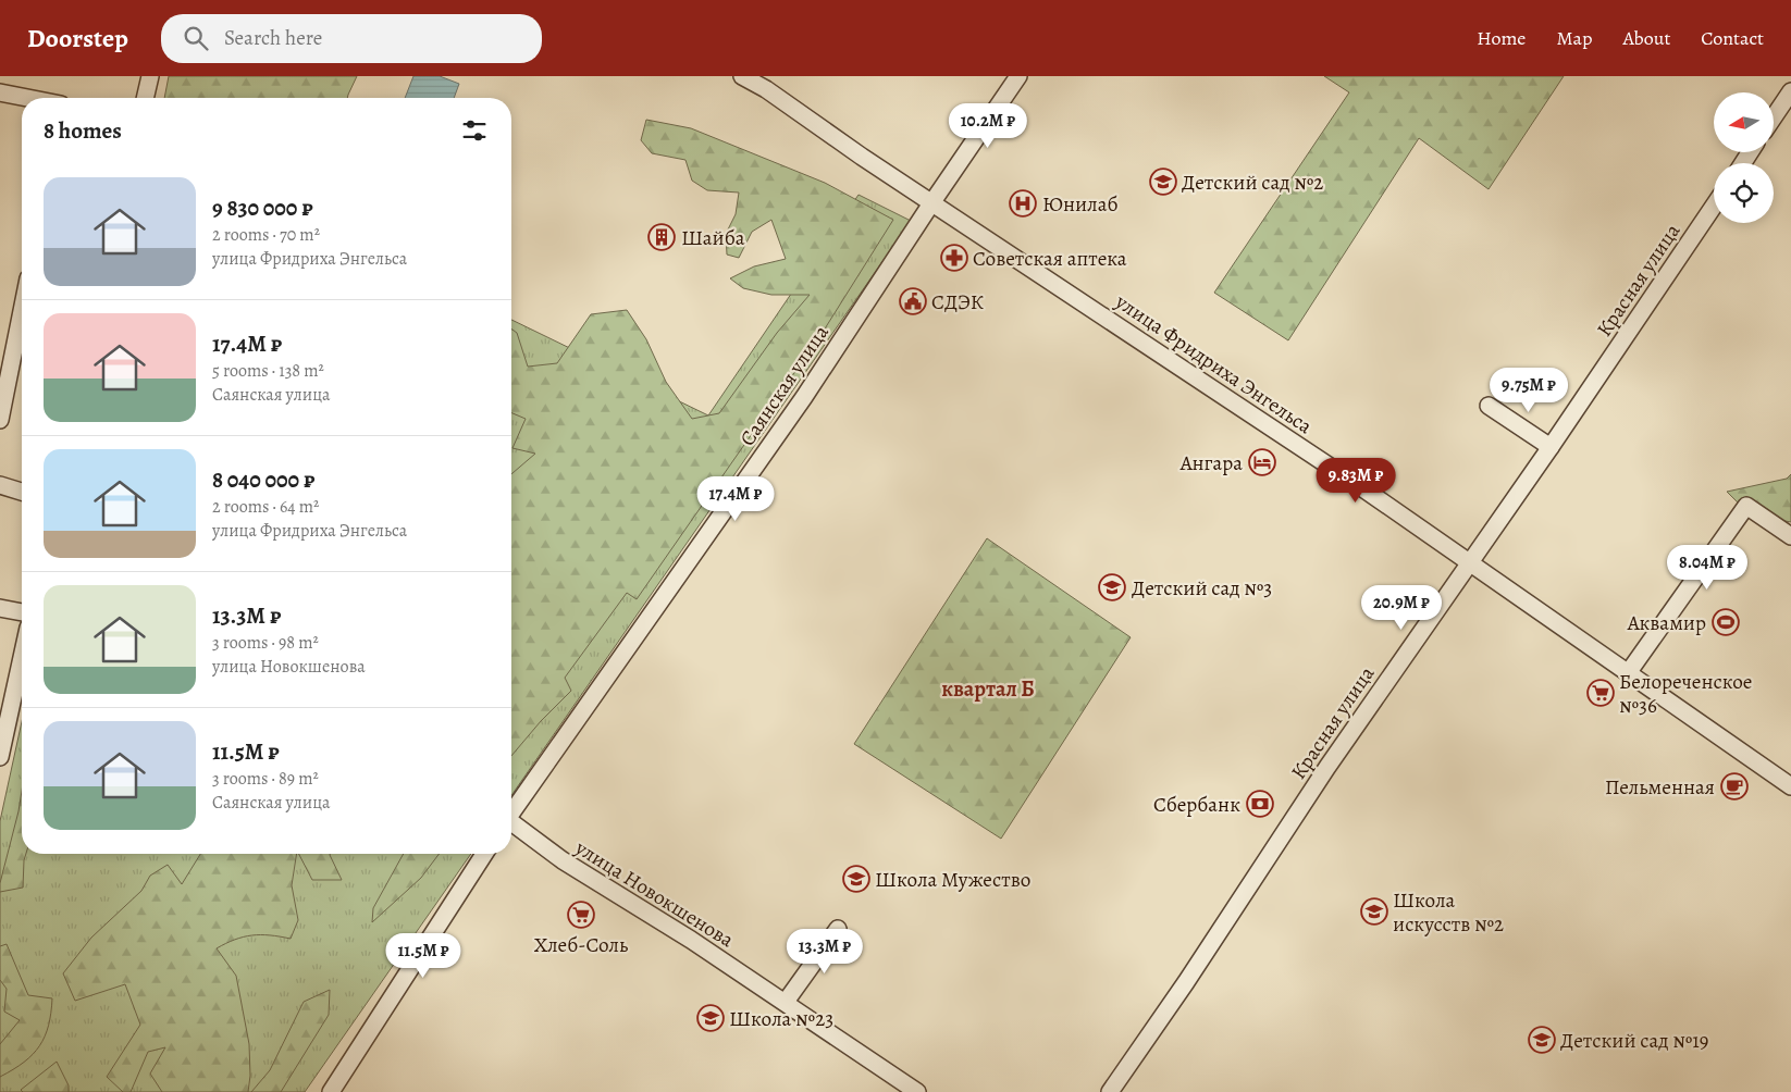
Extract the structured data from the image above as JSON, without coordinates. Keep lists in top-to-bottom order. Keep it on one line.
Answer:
{"streets":{"street":["Красная улица","улица Фридриха Энгельса","Саянская улица","улица Новокшенова"]},"crossings":[["Красная улица","улица Фридриха Энгельса"],["улица Фридриха Энгельса","Саянская улица"]],"districts":["квартал Б"],"places":{"school or university":["Детский сад №2","Детский сад №3","Школа Мужество","Школа искусств №2","Школа №23","Детский сад №19"],"hospital":["Юнилаб"],"building":["Шайба"],"pharmacy":["Советская аптека"],"public building":["СДЭК"],"hotel":["Ангара"],"sports":["Аквамир"],"supermarket":["Белореченское №36","Хлеб-Соль"],"cafe":["Пельменная"],"bank":["Сбербанк"]},"north":"left","page":{"header":"Doorstep","search":"Search here","nav":["Home","Map","About","Contact"],"heading":"8 homes","price":["10.2M ₽","9.75M ₽","9.83M ₽","17.4M ₽","8.04M ₽","20.9M ₽","13.3M ₽","11.5M ₽"],"list":[{"name":"9 830 000 ₽","note":"2 rooms · 70 m² · улица Фридриха Энгельса"},{"name":"17.4M ₽","note":"5 rooms · 138 m² · Саянская улица"},{"name":"8 040 000 ₽","note":"2 rooms · 64 m² · улица Фридриха Энгельса"},{"name":"13.3M ₽","note":"3 rooms · 98 m² · улица Новокшенова"},{"name":"11.5M ₽","note":"3 rooms · 89 m² · Саянская улица"}]}}
